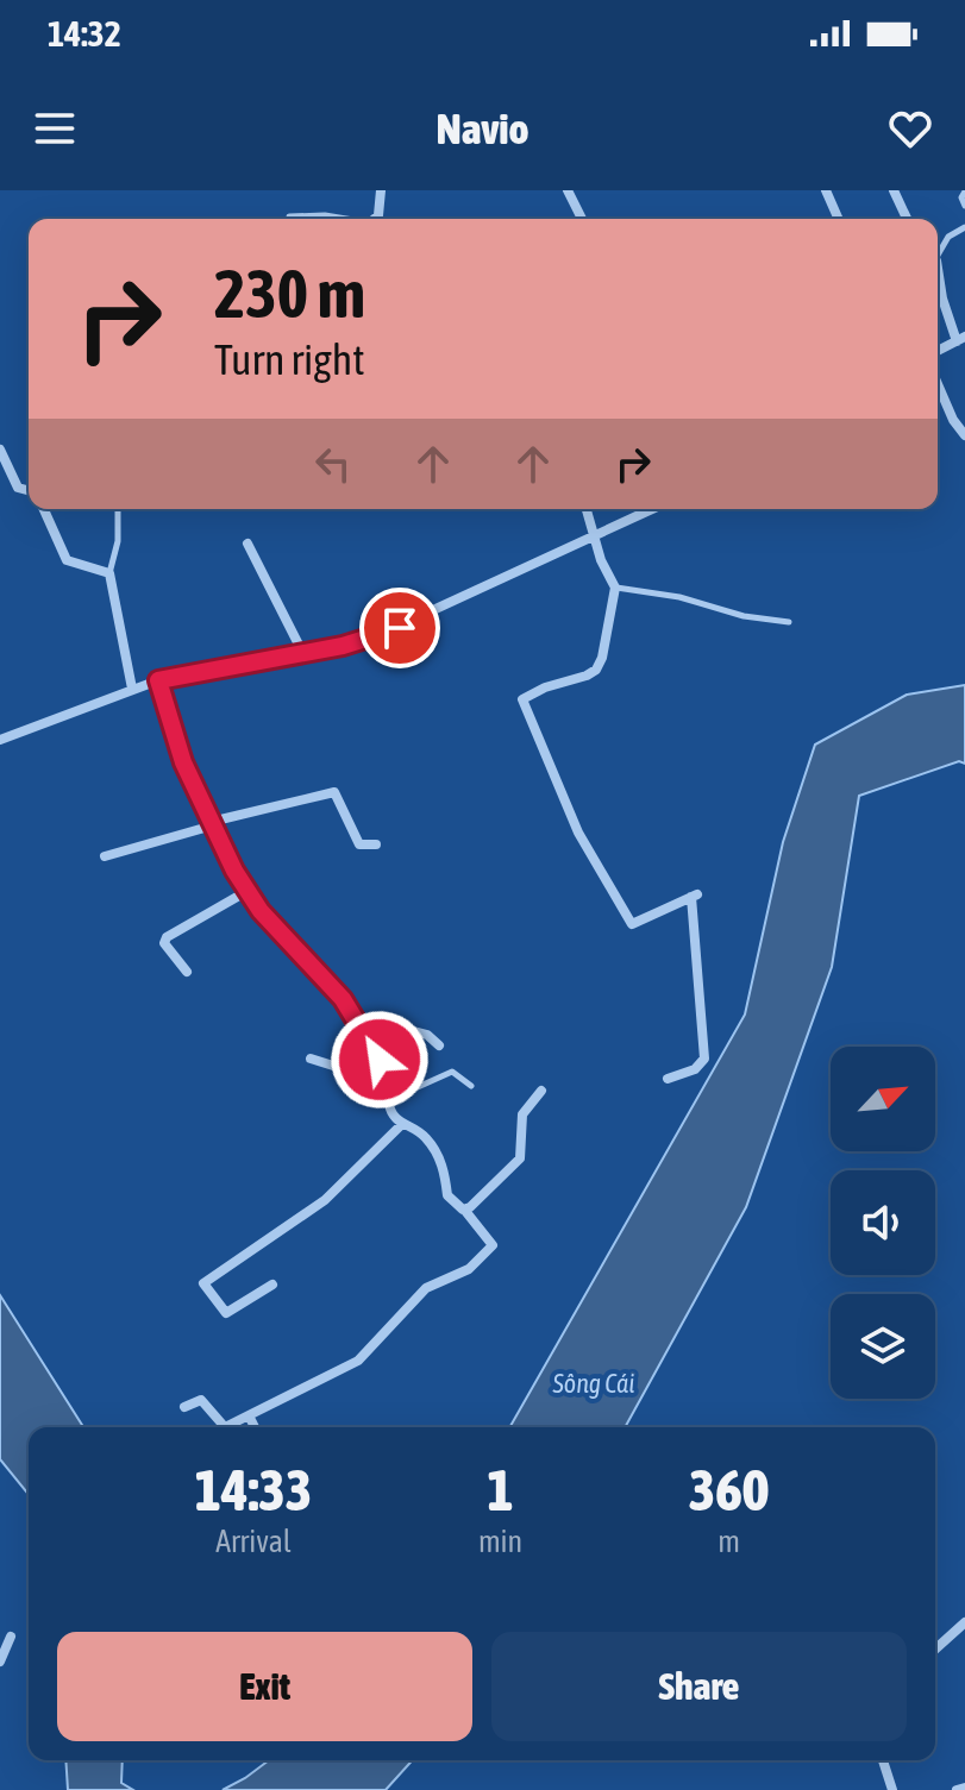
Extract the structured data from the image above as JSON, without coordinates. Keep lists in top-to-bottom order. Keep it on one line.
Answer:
{"water":["Sông Cái"],"north":"top right","page":{"status":"14:32","header":"Navio","turn":["230 m","Turn right"],"eta":["14:33","Arrival","1","min","360","m"],"buttons":["Exit","Share"]}}
